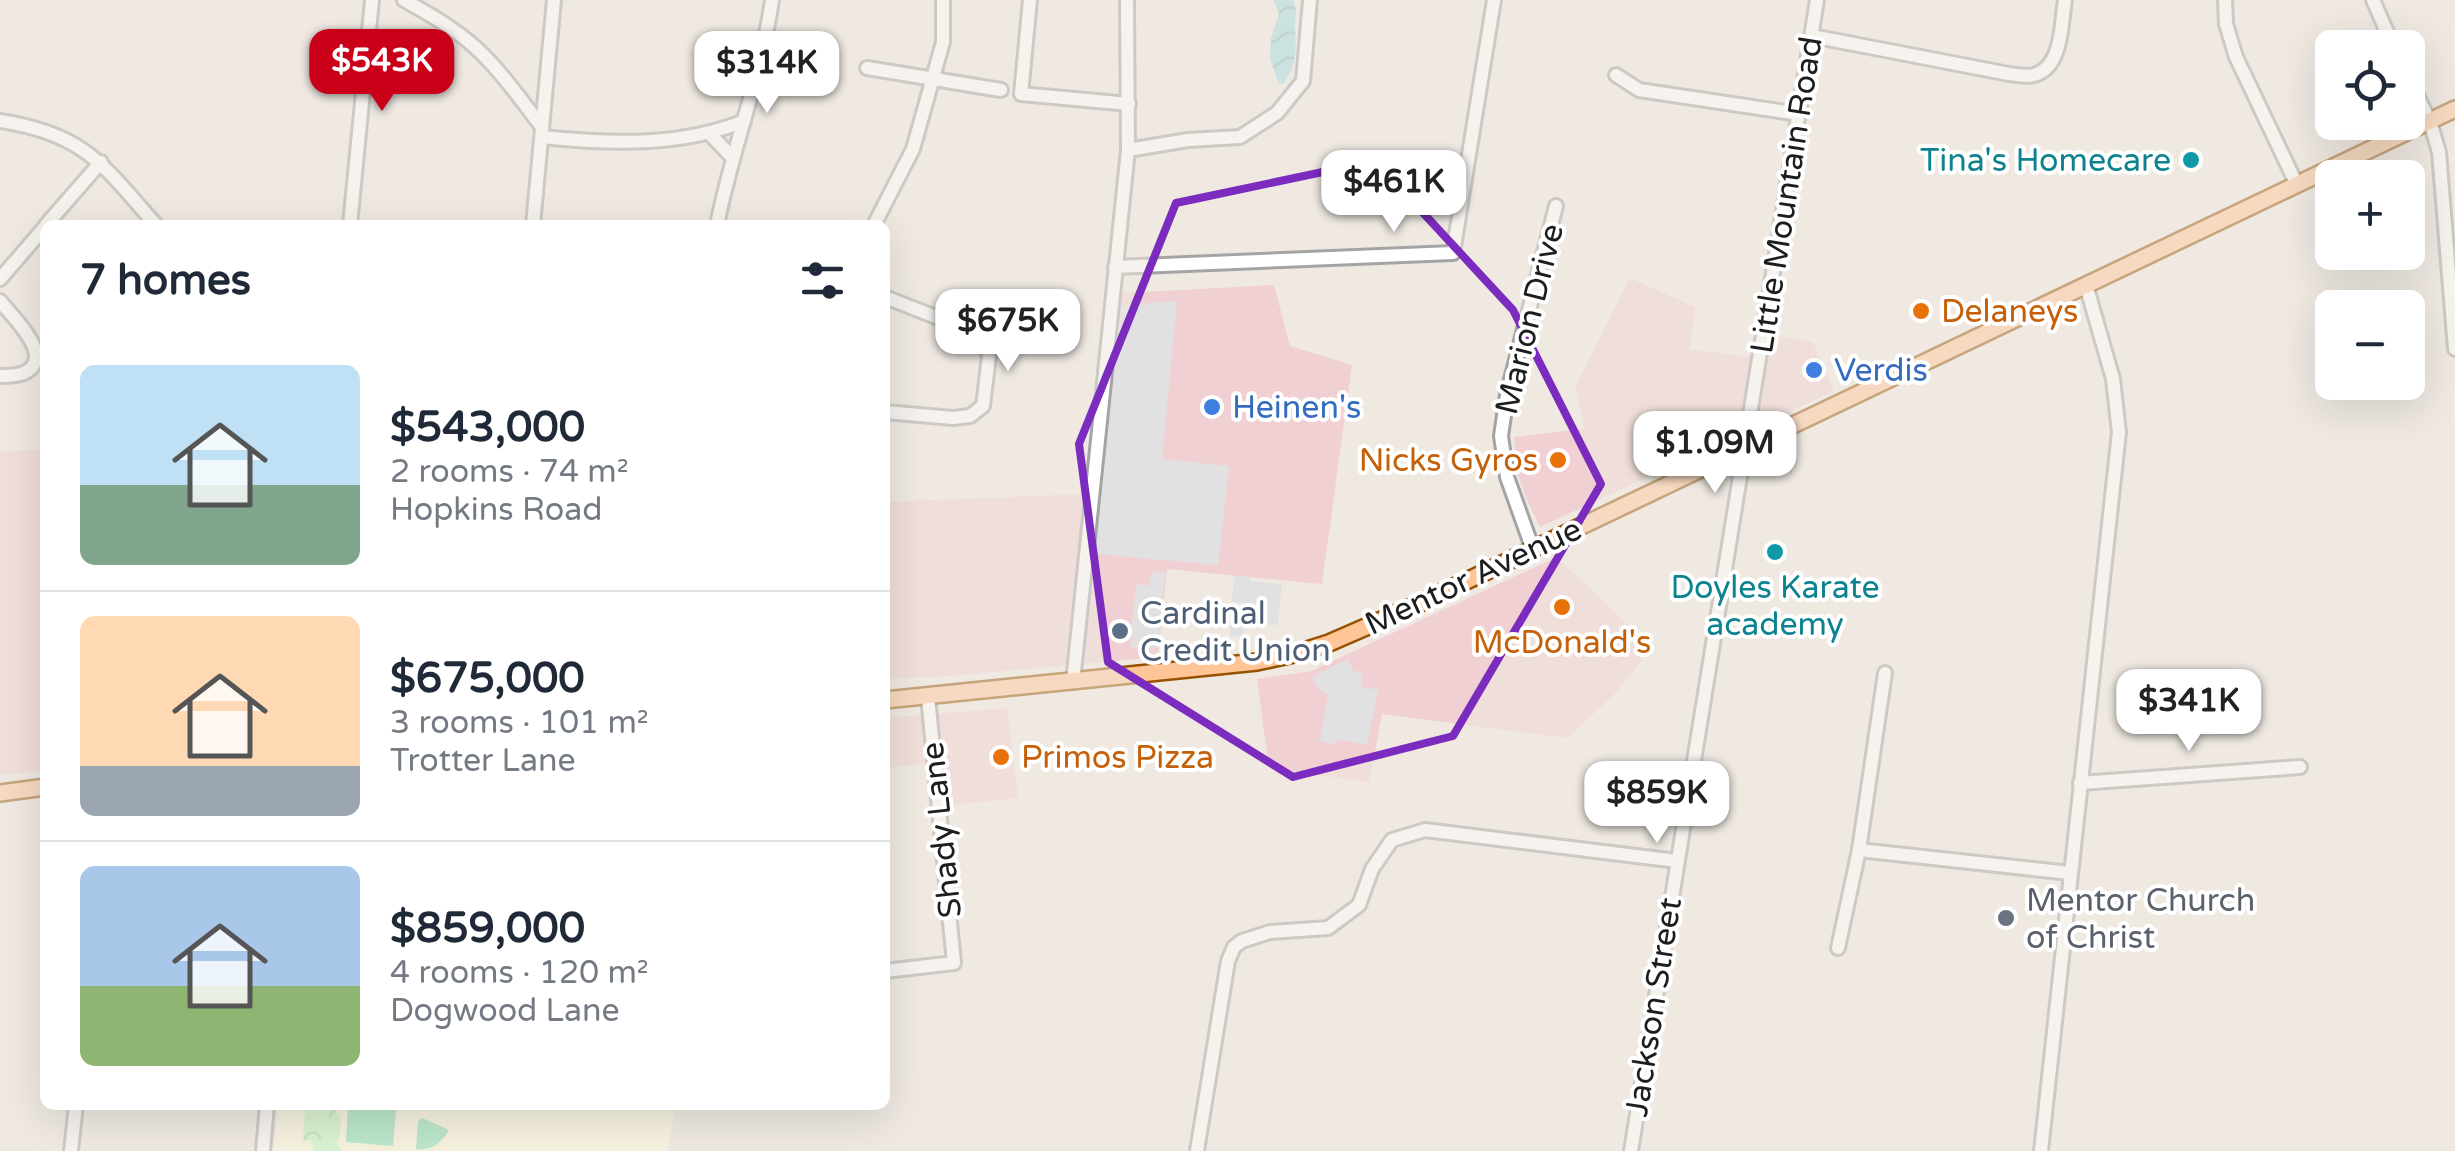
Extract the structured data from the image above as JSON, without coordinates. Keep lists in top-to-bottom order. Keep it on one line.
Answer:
{"streets":{"main road":["Mentor Avenue"],"street":["Little Mountain Road","Marion Drive","Shady Lane","Jackson Street"]},"crossings":[["Little Mountain Road","Mentor Avenue"],["Little Mountain Road","Jackson Street"],["Marion Drive","Mentor Avenue"],["Mentor Avenue","Shady Lane"],["Mentor Avenue","Jackson Street"]],"places":["Tina's Homecare","Delaneys","Verdis","Heinen's","Nicks Gyros","Doyles Karate academy","McDonald's","Cardinal Credit Union","Primos Pizza","Mentor Church of Christ"],"page":{"price":["$543K","$314K","$461K","$675K","$1.09M","$341K","$859K"],"map_buttons":["+","−"],"heading":"7 homes","list":[{"name":"$543,000","note":"2 rooms · 74 m² · Hopkins Road"},{"name":"$675,000","note":"3 rooms · 101 m² · Trotter Lane"},{"name":"$859,000","note":"4 rooms · 120 m² · Dogwood Lane"}]}}
